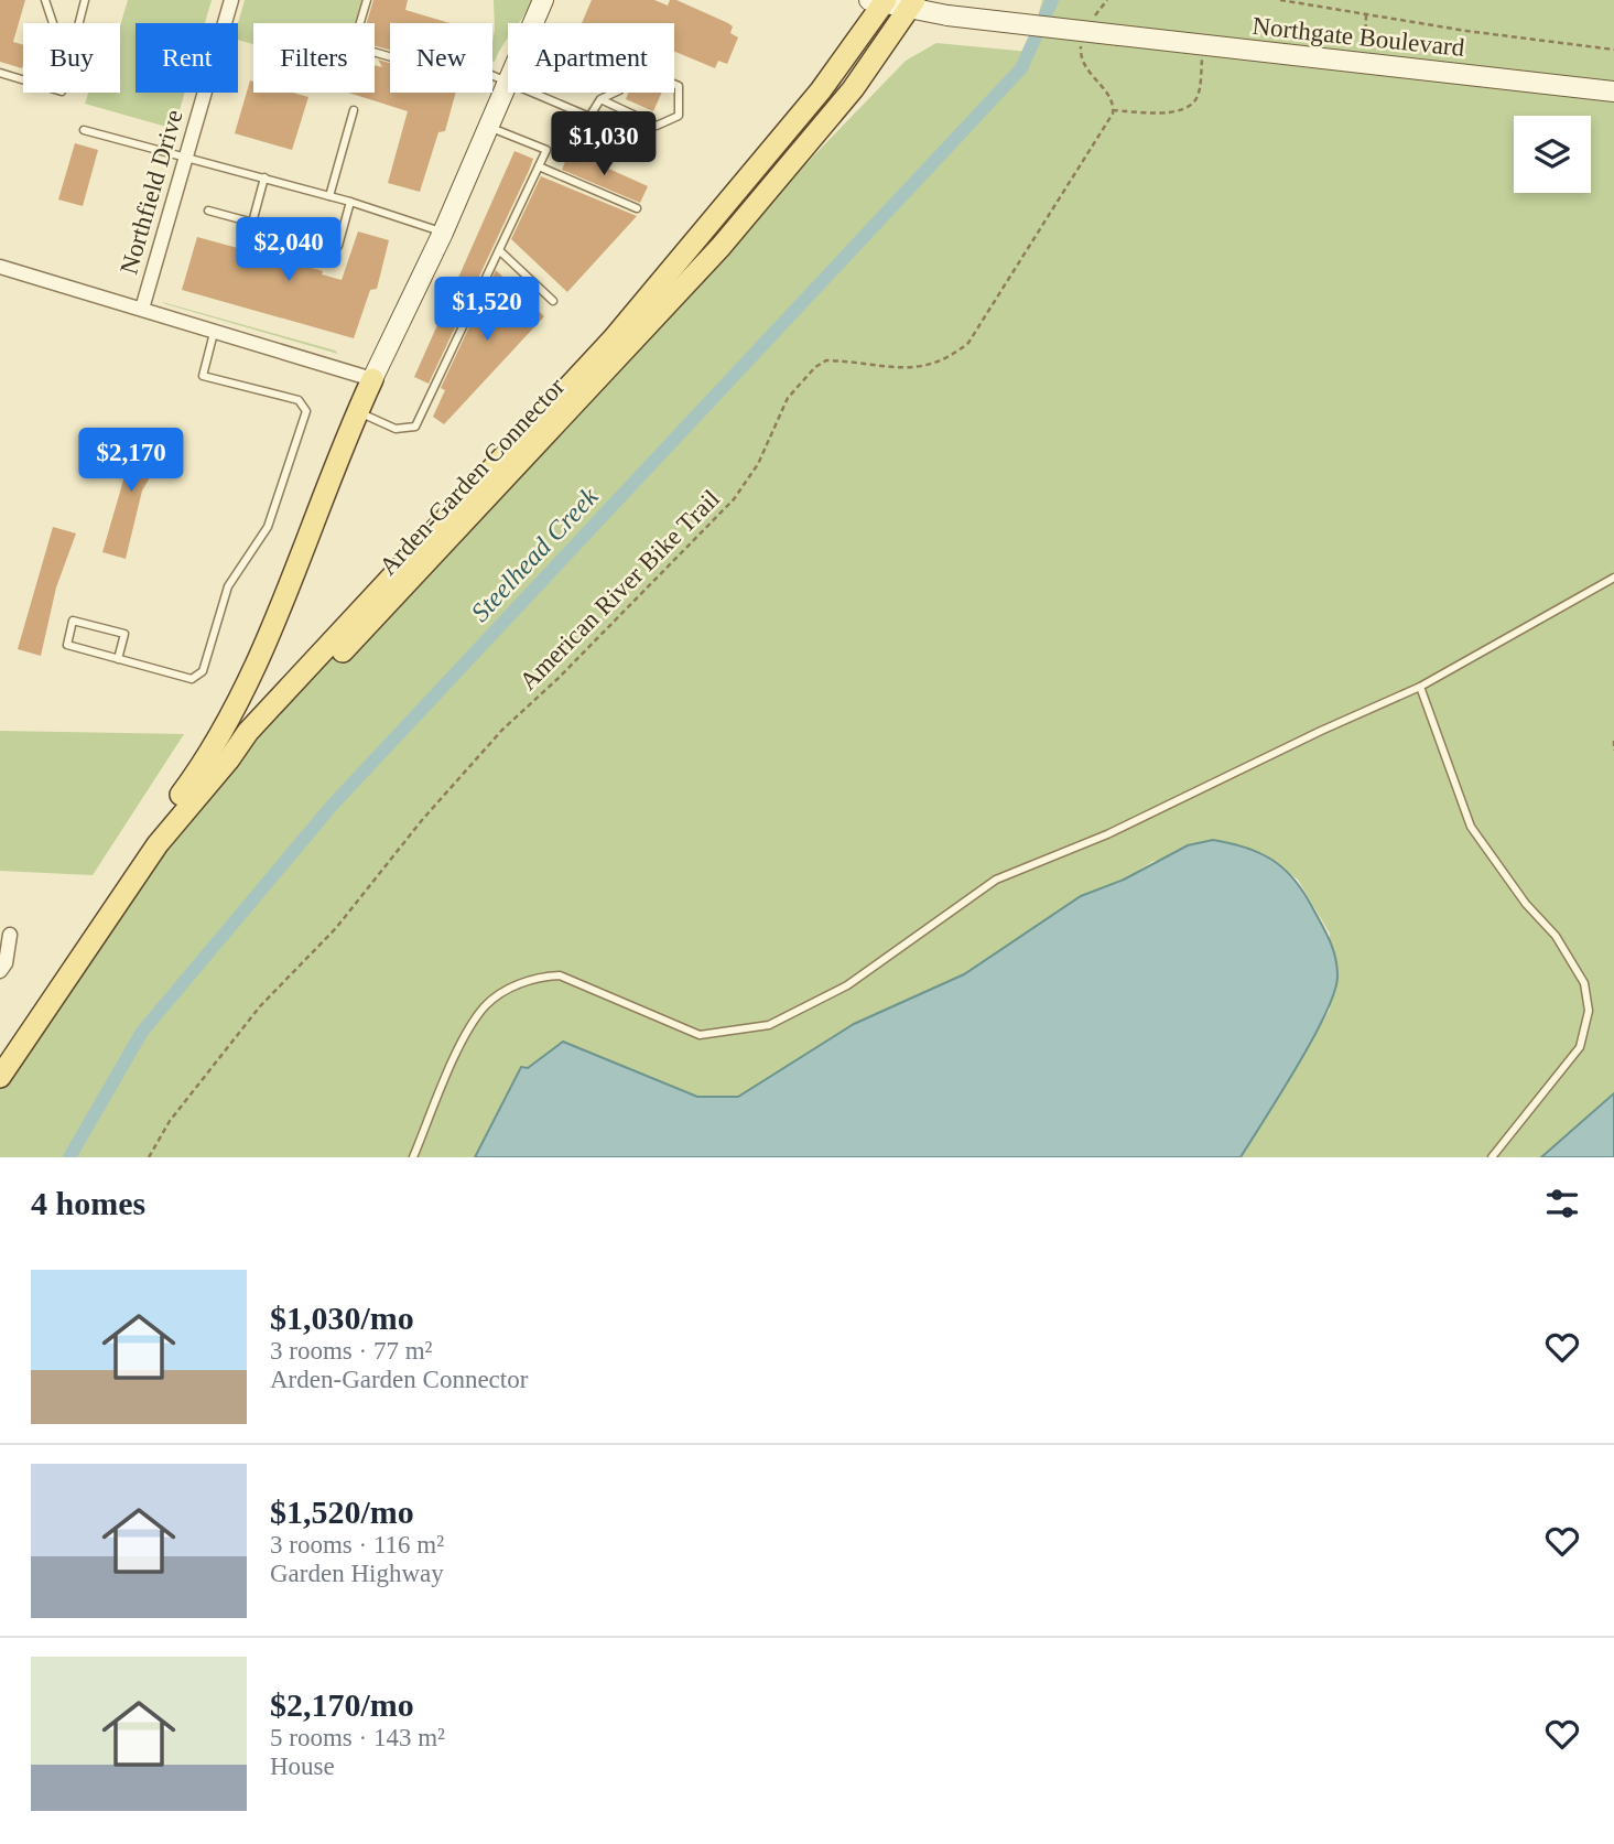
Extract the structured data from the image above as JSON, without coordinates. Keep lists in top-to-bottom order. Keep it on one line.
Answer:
{"streets":{"main road":["Northgate Boulevard","Arden-Garden Connector"],"street":["Northfield Drive"],"path":["American River Bike Trail"]},"crossings":[["Northgate Boulevard","Arden-Garden Connector"]],"water":["Steelhead Creek"],"page":{"chip":["Buy","Rent","Filters","New","Apartment"],"price":["$1,030","$2,040","$1,520","$2,170"],"heading":"4 homes","list":[{"name":"$1,030/mo","note":"3 rooms · 77 m² · Arden-Garden Connector"},{"name":"$1,520/mo","note":"3 rooms · 116 m² · Garden Highway"},{"name":"$2,170/mo","note":"5 rooms · 143 m² · House"}]}}
